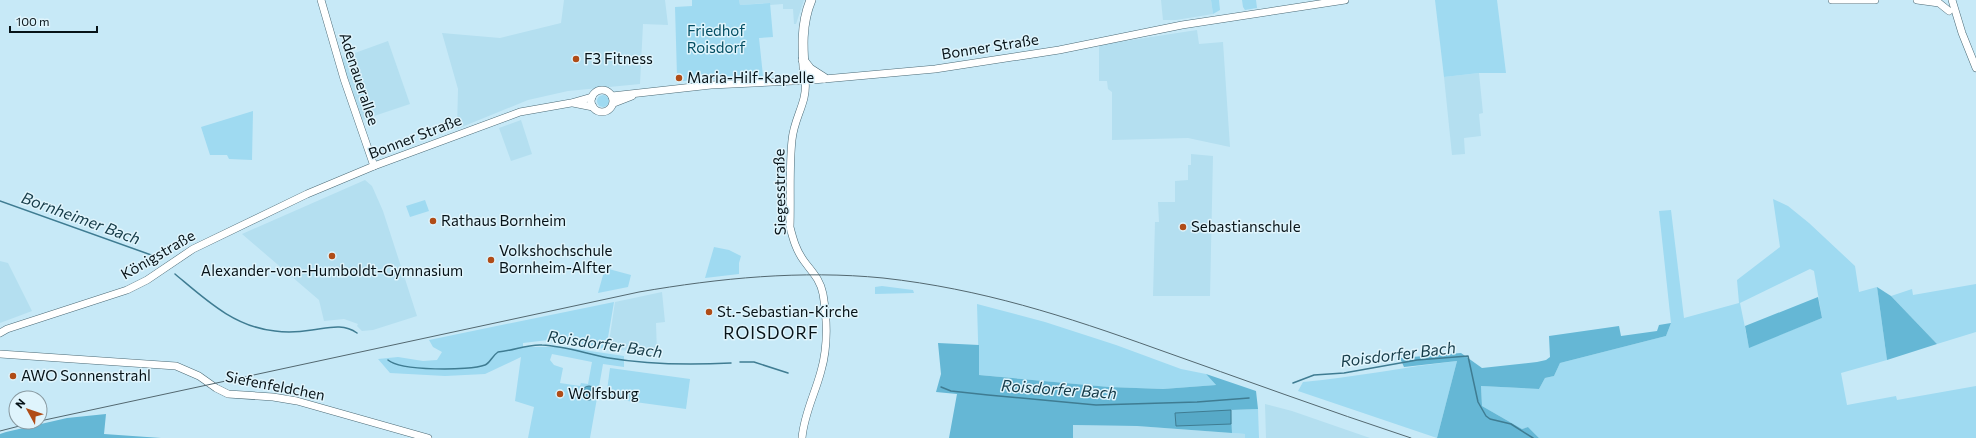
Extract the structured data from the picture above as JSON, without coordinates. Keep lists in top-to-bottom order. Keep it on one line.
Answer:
{"streets":{"street":["Bonner Straße","Adenauerallee","Siegesstraße","Königstraße","Siefenfeldchen"]},"crossings":[["Bonner Straße","Adenauerallee"],["Bonner Straße","Siegesstraße"],["Bonner Straße","Königstraße"]],"districts":["ROISDORF"],"water":["Bornheimer Bach","Roisdorfer Bach"],"parks":["Friedhof Roisdorf"],"places":["F3 Fitness","Maria-Hilf-Kapelle","Rathaus Bornheim","Sebastianschule","Alexander-von-Humboldt-Gymnasium","Volkshochschule Bornheim-Alfter","St.-Sebastian-Kirche","AWO Sonnenstrahl","Wolfsburg"],"scale_bar":"100 m","north":"top left"}
